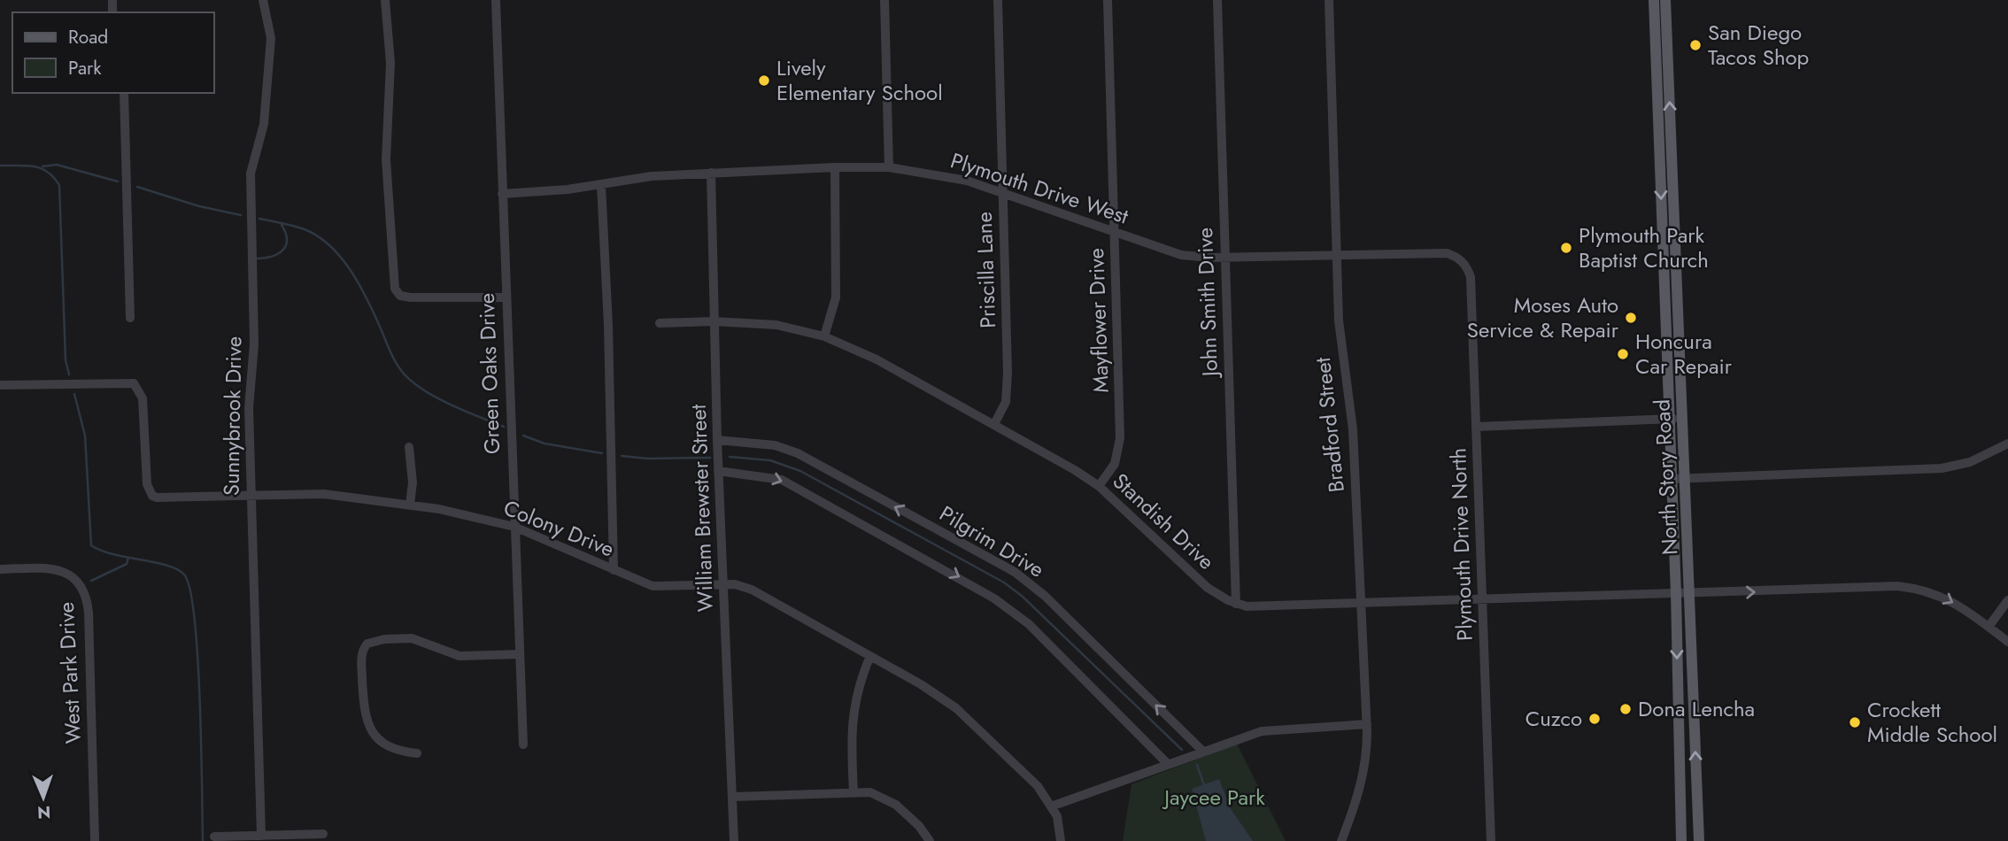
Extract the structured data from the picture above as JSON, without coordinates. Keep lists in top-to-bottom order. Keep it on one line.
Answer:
{"streets":{"main road":["North Story Road"],"street":["Plymouth Drive West","Priscilla Lane","John Smith Drive","Mayflower Drive","Green Oaks Drive","Sunnybrook Drive","Bradford Street","William Brewster Street","Standish Drive","Colony Drive","Pilgrim Drive","Plymouth Drive North","West Park Drive"]},"crossings":[["Plymouth Drive West","Priscilla Lane"],["Plymouth Drive West","John Smith Drive"],["Plymouth Drive West","Mayflower Drive"],["Plymouth Drive West","Green Oaks Drive"],["Plymouth Drive West","Bradford Street"],["Plymouth Drive West","William Brewster Street"],["Plymouth Drive West","Plymouth Drive North"],["Priscilla Lane","Standish Drive"],["John Smith Drive","Standish Drive"],["Mayflower Drive","Standish Drive"],["Green Oaks Drive","Colony Drive"],["Sunnybrook Drive","Colony Drive"],["Bradford Street","Standish Drive"],["North Story Road","Standish Drive"],["William Brewster Street","Standish Drive"],["William Brewster Street","Colony Drive"],["William Brewster Street","Pilgrim Drive"],["Standish Drive","Plymouth Drive North"]],"parks":["Jaycee Park"],"places":["San Diego Tacos Shop","Lively Elementary School","Plymouth Park Baptist Church","Moses Auto Service & Repair","Honcura Car Repair","Dona Lencha","Cuzco","Crockett Middle School"],"legend":["Road","Park"],"north":"bottom"}
